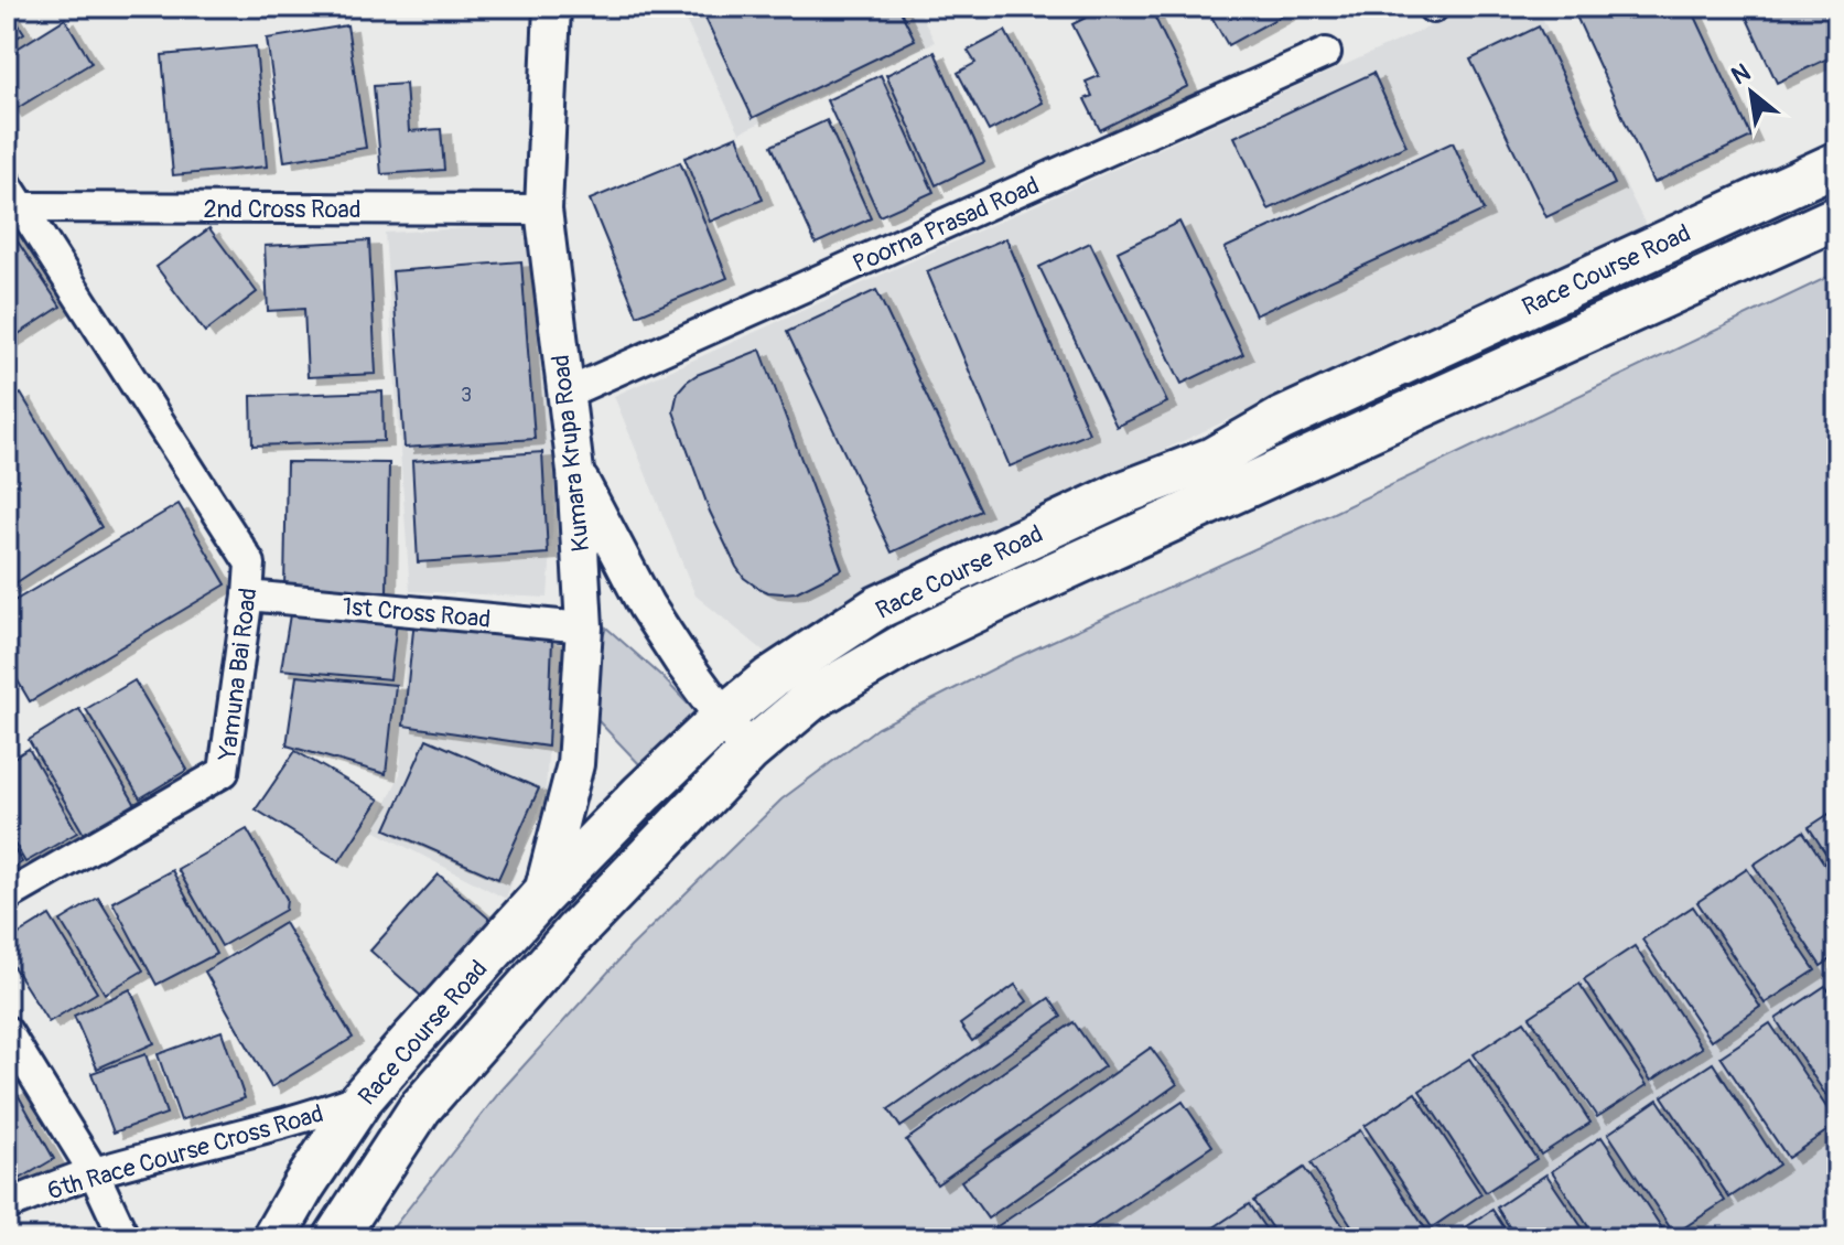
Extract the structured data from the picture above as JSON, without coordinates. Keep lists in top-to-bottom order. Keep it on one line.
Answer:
{"streets":{"main road":["Race Course Road"],"street":["2nd Cross Road","Poorna Prasad Road","Kumara Krupa Road","1st Cross Road","Yamuna Bai Road","6th Race Course Cross Road"]},"crossings":[["2nd Cross Road","Kumara Krupa Road"],["2nd Cross Road","Yamuna Bai Road"],["Poorna Prasad Road","Kumara Krupa Road"],["Race Course Road","Kumara Krupa Road"],["Race Course Road","6th Race Course Cross Road"],["Kumara Krupa Road","1st Cross Road"],["1st Cross Road","Yamuna Bai Road"]],"house_numbers":["3"],"north":"top left"}
